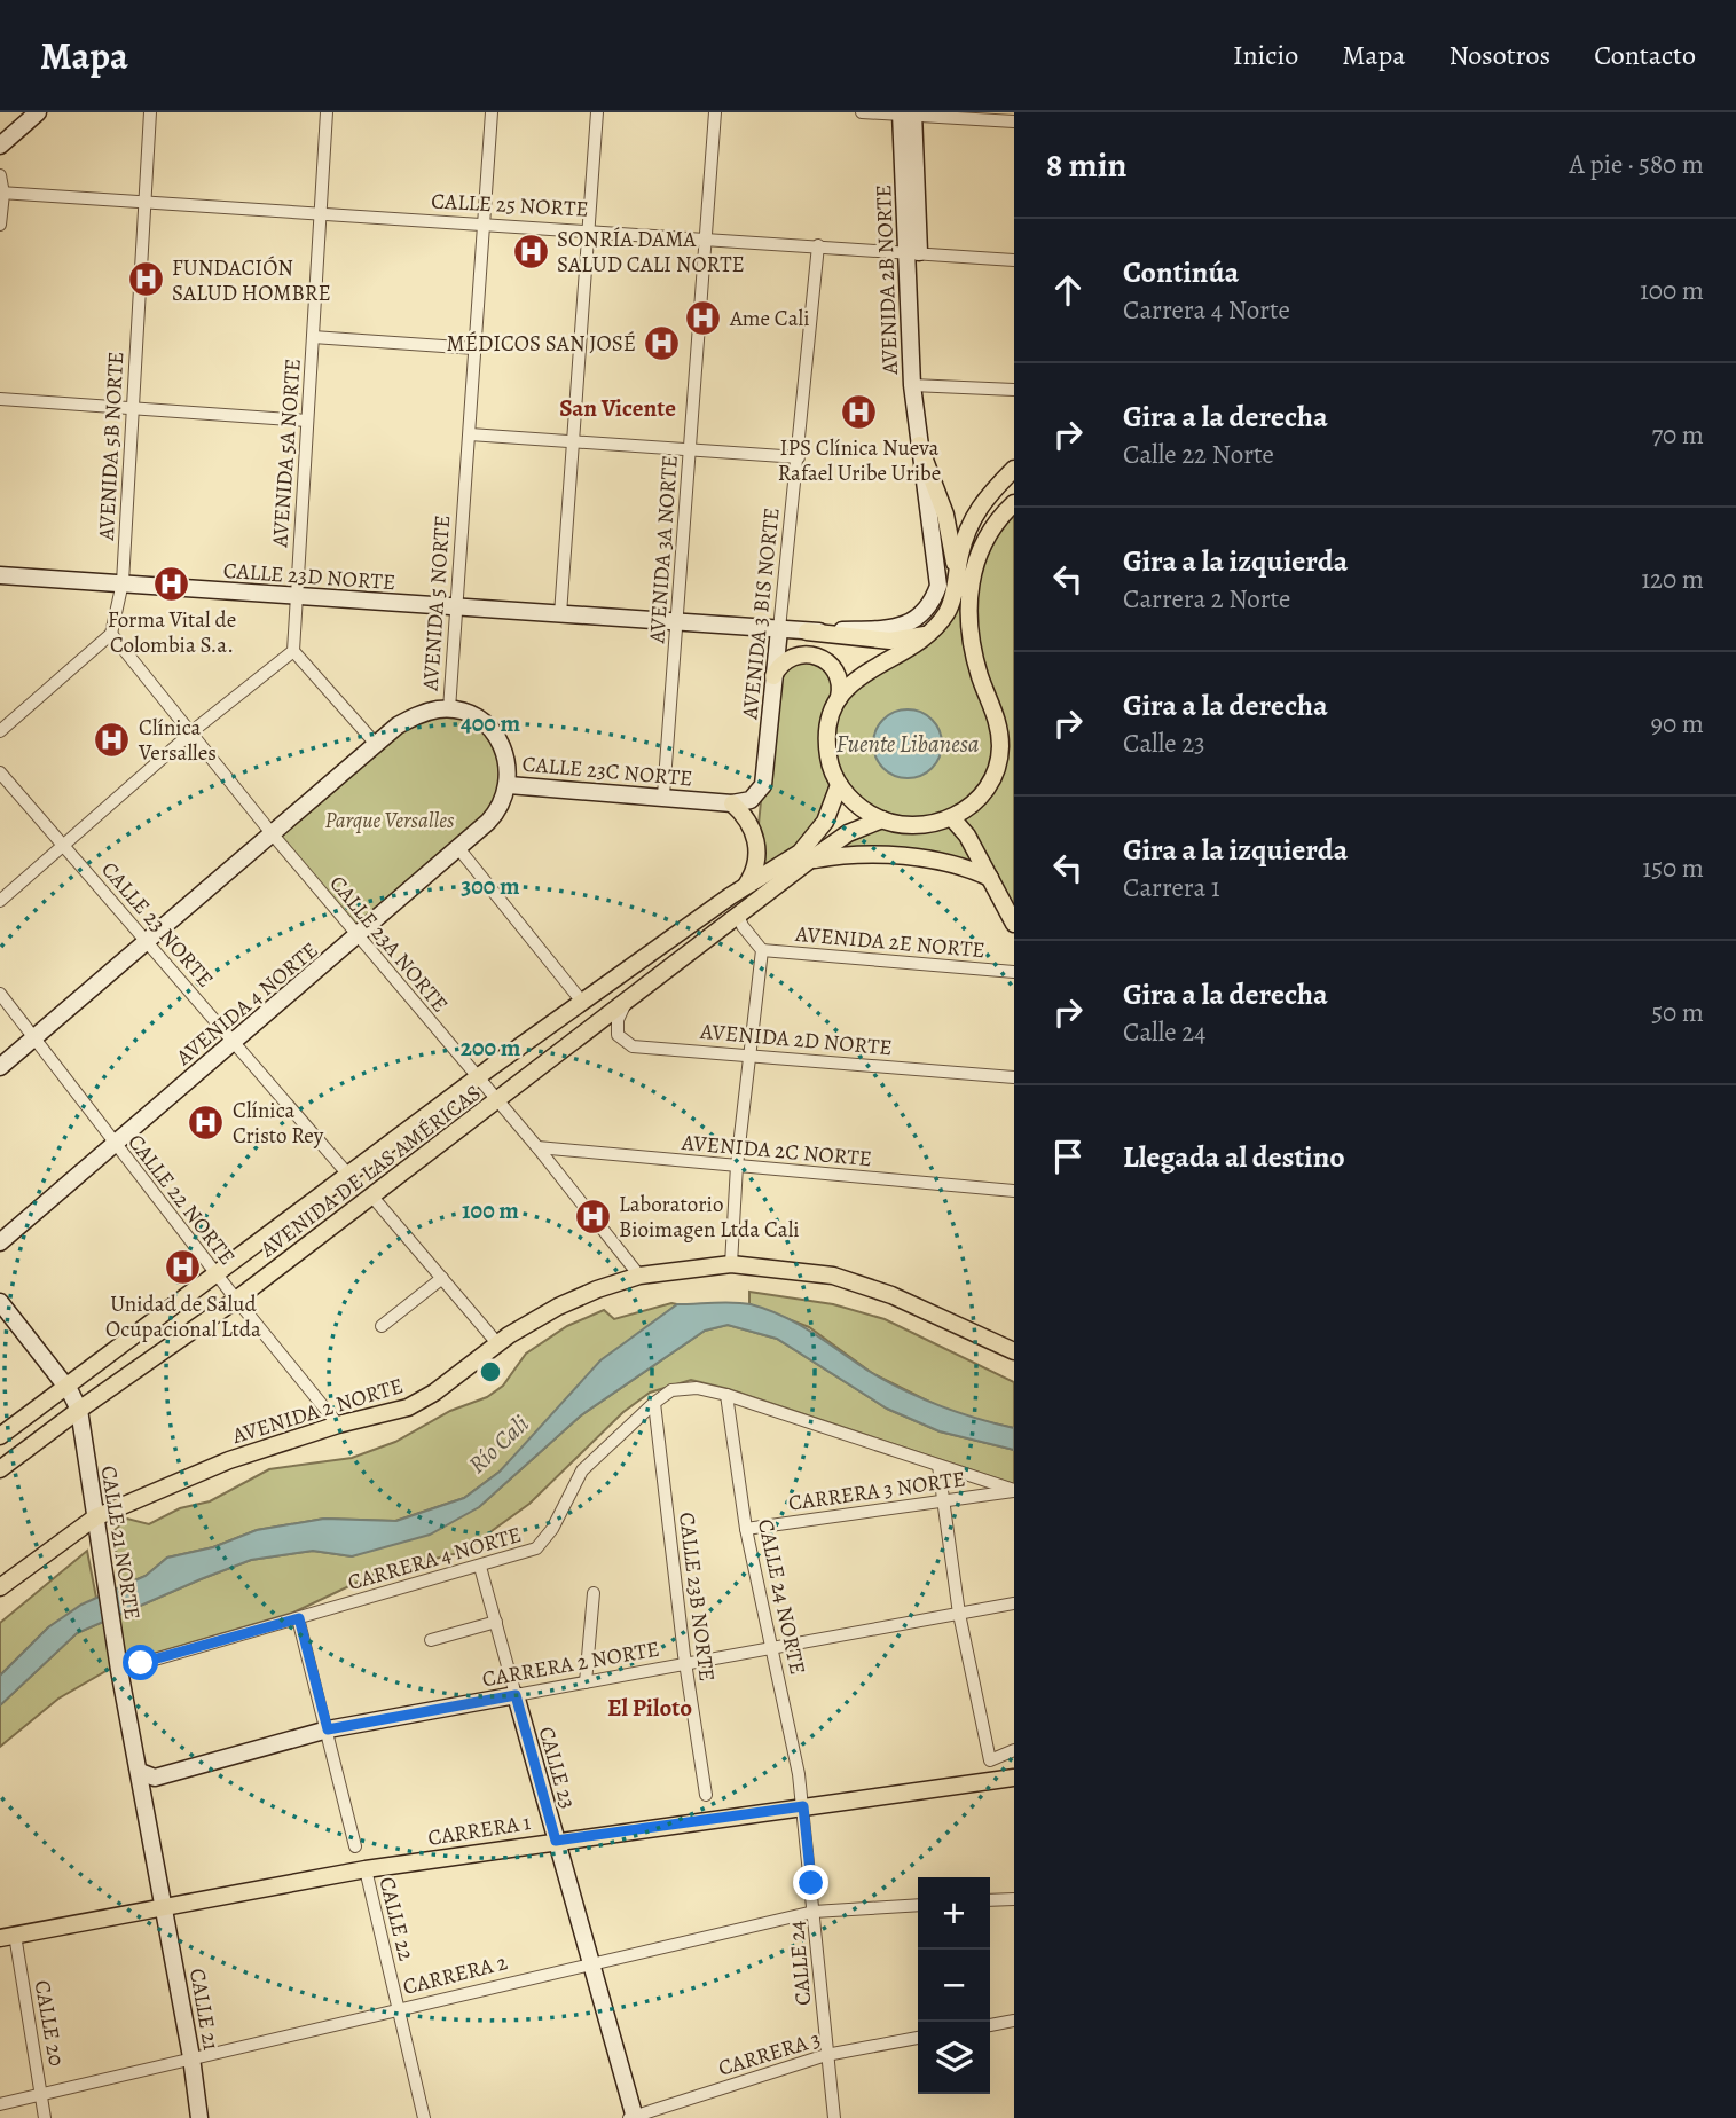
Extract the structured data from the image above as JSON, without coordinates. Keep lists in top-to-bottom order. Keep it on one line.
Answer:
{"streets":{"main road":["AVENIDA DE LAS AMÉRICAS","AVENIDA 2 NORTE","CARRERA 1"],"street":["CALLE 25 NORTE","AVENIDA 2B NORTE","AVENIDA 5B NORTE","AVENIDA 5A NORTE","AVENIDA 3A NORTE","CALLE 23D NORTE","AVENIDA 5 NORTE","AVENIDA 3 BIS NORTE","CALLE 23C NORTE","CALLE 23 NORTE","AVENIDA 2E NORTE","CALLE 23A NORTE","AVENIDA 4 NORTE","AVENIDA 2D NORTE","AVENIDA 2C NORTE","CALLE 22 NORTE","CARRERA 3 NORTE","CALLE 21 NORTE","CARRERA 4 NORTE","CALLE 23B NORTE","CALLE 24 NORTE","CARRERA 2 NORTE","CALLE 23","CALLE 22","CALLE 24","CARRERA 2","CALLE 21","CALLE 20","CARRERA 3"]},"crossings":[["CALLE 25 NORTE","AVENIDA 2B NORTE"],["CALLE 25 NORTE","AVENIDA 5B NORTE"],["CALLE 25 NORTE","AVENIDA 5A NORTE"],["CALLE 25 NORTE","AVENIDA 3A NORTE"],["CALLE 25 NORTE","AVENIDA 5 NORTE"],["CALLE 25 NORTE","AVENIDA 3 BIS NORTE"],["AVENIDA 2B NORTE","CALLE 23D NORTE"],["AVENIDA 5B NORTE","CALLE 23D NORTE"],["AVENIDA 5B NORTE","CALLE 23A NORTE"],["AVENIDA 5A NORTE","CALLE 23D NORTE"],["AVENIDA 3A NORTE","CALLE 23D NORTE"],["AVENIDA 3A NORTE","CALLE 23C NORTE"],["CALLE 23D NORTE","AVENIDA 5 NORTE"],["CALLE 23D NORTE","AVENIDA 3 BIS NORTE"],["AVENIDA 5 NORTE","CALLE 23C NORTE"],["AVENIDA 5 NORTE","CALLE 23 NORTE"],["AVENIDA 5 NORTE","CALLE 23A NORTE"],["AVENIDA 5 NORTE","CALLE 22 NORTE"],["AVENIDA 3 BIS NORTE","CALLE 23C NORTE"],["CALLE 23C NORTE","AVENIDA 4 NORTE"],["CALLE 23 NORTE","AVENIDA 4 NORTE"],["CALLE 23 NORTE","AVENIDA DE LAS AMÉRICAS"],["CALLE 23A NORTE","AVENIDA 4 NORTE"],["CALLE 23A NORTE","AVENIDA 2C NORTE"],["CALLE 23A NORTE","AVENIDA DE LAS AMÉRICAS"],["CALLE 23A NORTE","AVENIDA 2 NORTE"],["AVENIDA 4 NORTE","CALLE 22 NORTE"],["AVENIDA 2D NORTE","AVENIDA DE LAS AMÉRICAS"],["AVENIDA DE LAS AMÉRICAS","CALLE 22 NORTE"],["AVENIDA DE LAS AMÉRICAS","CALLE 21 NORTE"],["CALLE 22 NORTE","AVENIDA 2 NORTE"],["AVENIDA 2 NORTE","CALLE 21 NORTE"],["CARRERA 3 NORTE","CARRERA 4 NORTE"],["CARRERA 3 NORTE","CALLE 24 NORTE"],["CALLE 21 NORTE","CARRERA 4 NORTE"],["CALLE 21 NORTE","CARRERA 2 NORTE"],["CALLE 21 NORTE","CARRERA 1"],["CALLE 21 NORTE","CALLE 21"],["CARRERA 4 NORTE","CALLE 23B NORTE"],["CARRERA 4 NORTE","CALLE 24 NORTE"],["CARRERA 4 NORTE","CALLE 23"],["CALLE 23B NORTE","CARRERA 2 NORTE"],["CALLE 24 NORTE","CARRERA 2 NORTE"],["CALLE 24 NORTE","CARRERA 1"],["CALLE 24 NORTE","CALLE 24"],["CARRERA 2 NORTE","CALLE 23"],["CALLE 23","CARRERA 1"],["CALLE 23","CARRERA 2"],["CALLE 23","CARRERA 3"],["CARRERA 1","CALLE 22"],["CARRERA 1","CALLE 24"],["CARRERA 1","CALLE 21"],["CARRERA 1","CALLE 20"],["CALLE 22","CARRERA 2"],["CALLE 24","CARRERA 2"],["CALLE 24","CARRERA 3"],["CARRERA 2","CALLE 21"],["CARRERA 2","CALLE 20"]],"districts":["San Vicente","El Piloto"],"water":["Fuente Libanesa","Río Cali"],"parks":["Parque Versalles"],"places":{"hospital":["SONRÍA DAMA SALUD CALI NORTE","FUNDACIÓN SALUD HOMBRE","Ame Cali","MÉDICOS SAN JOSÉ","IPS Clínica Nueva Rafael Uribe Uribe","Forma Vital de Colombia S.a.","Clínica Versalles","Clínica Cristo Rey","Laboratorio Bioimagen Ltda Cali","Unidad de Salud Ocupacional Ltda"]},"page":{"header":"Mapa","nav":["Inicio","Mapa","Nosotros","Contacto"],"heading":["8 min","A pie · 580 m"],"list":[["Continúa","Carrera 4 Norte","100 m"],["Gira a la derecha","Calle 22 Norte","70 m"],["Gira a la izquierda","Carrera 2 Norte","120 m"],["Gira a la derecha","Calle 23","90 m"],["Gira a la izquierda","Carrera 1","150 m"],["Gira a la derecha","Calle 24","50 m"],"Llegada al destino"],"map_buttons":["+","−"]},"rings":["400 m","300 m","200 m","100 m"]}
